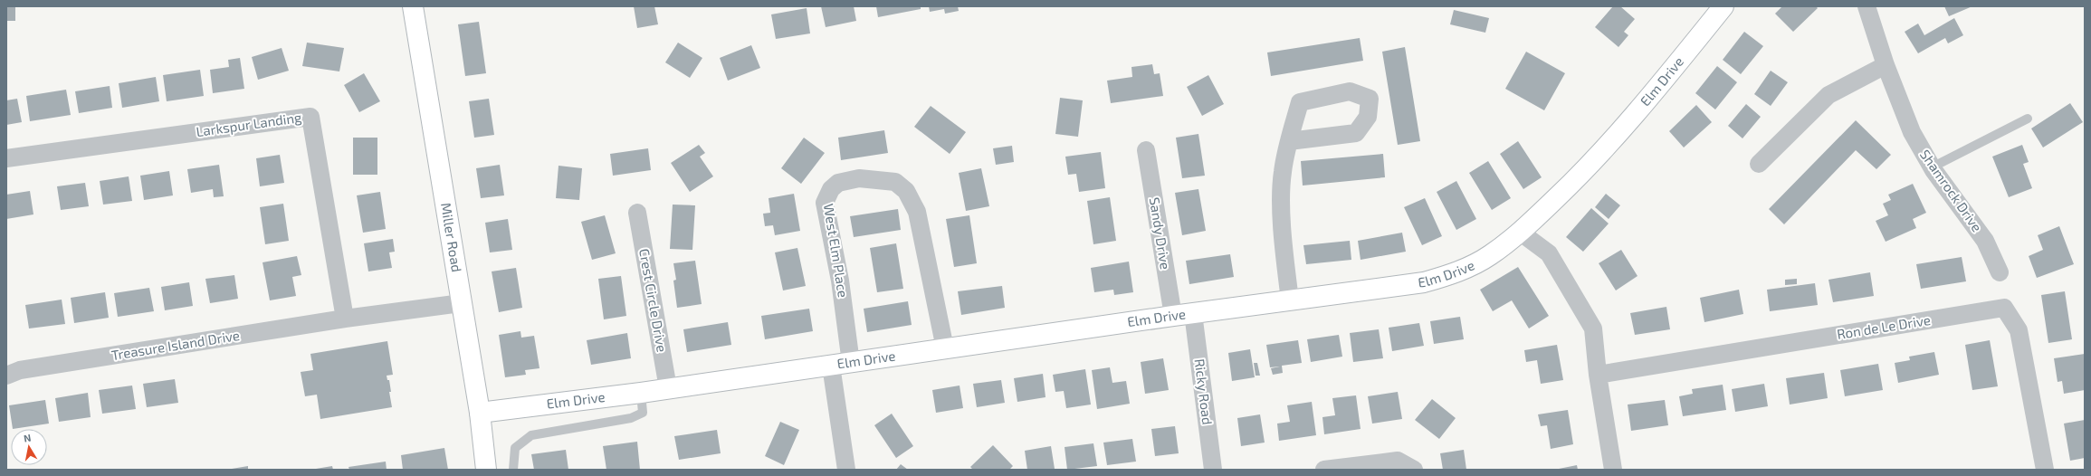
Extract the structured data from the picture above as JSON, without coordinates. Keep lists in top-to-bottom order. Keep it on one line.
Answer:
{"streets":{"street":["Elm Drive","Larkspur Landing","Shamrock Drive","Sandy Drive","Miller Road","West Elm Place","Crest Circle Drive","Ron de Le Drive","Treasure Island Drive","Ricky Road"]},"crossings":[["Elm Drive","Sandy Drive"],["Elm Drive","Miller Road"],["Elm Drive","West Elm Place"],["Elm Drive","Crest Circle Drive"],["Elm Drive","Ricky Road"],["Larkspur Landing","Treasure Island Drive"],["Miller Road","Treasure Island Drive"]],"north":"top"}
